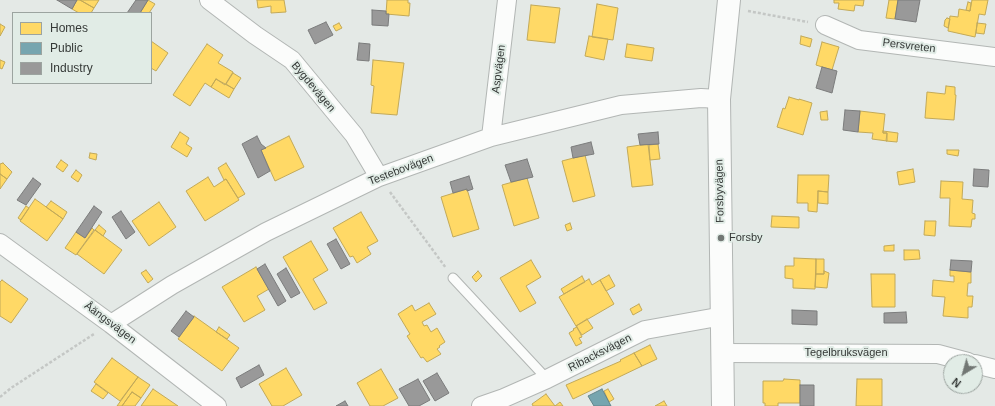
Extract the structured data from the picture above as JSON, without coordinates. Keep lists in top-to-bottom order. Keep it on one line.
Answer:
{"streets":{"street":["Persvreten","Aspvägen","Bygdevägen","Testebovägen","Forsbyvägen","Åängsvägen","Ribacksvägen","Tegelbruksvägen"]},"crossings":[["Aspvägen","Testebovägen"],["Bygdevägen","Testebovägen"],["Testebovägen","Forsbyvägen"],["Testebovägen","Åängsvägen"],["Forsbyvägen","Ribacksvägen"],["Forsbyvägen","Tegelbruksvägen"]],"places":["Forsby"],"legend":["Homes","Public","Industry"],"north":"bottom left"}
